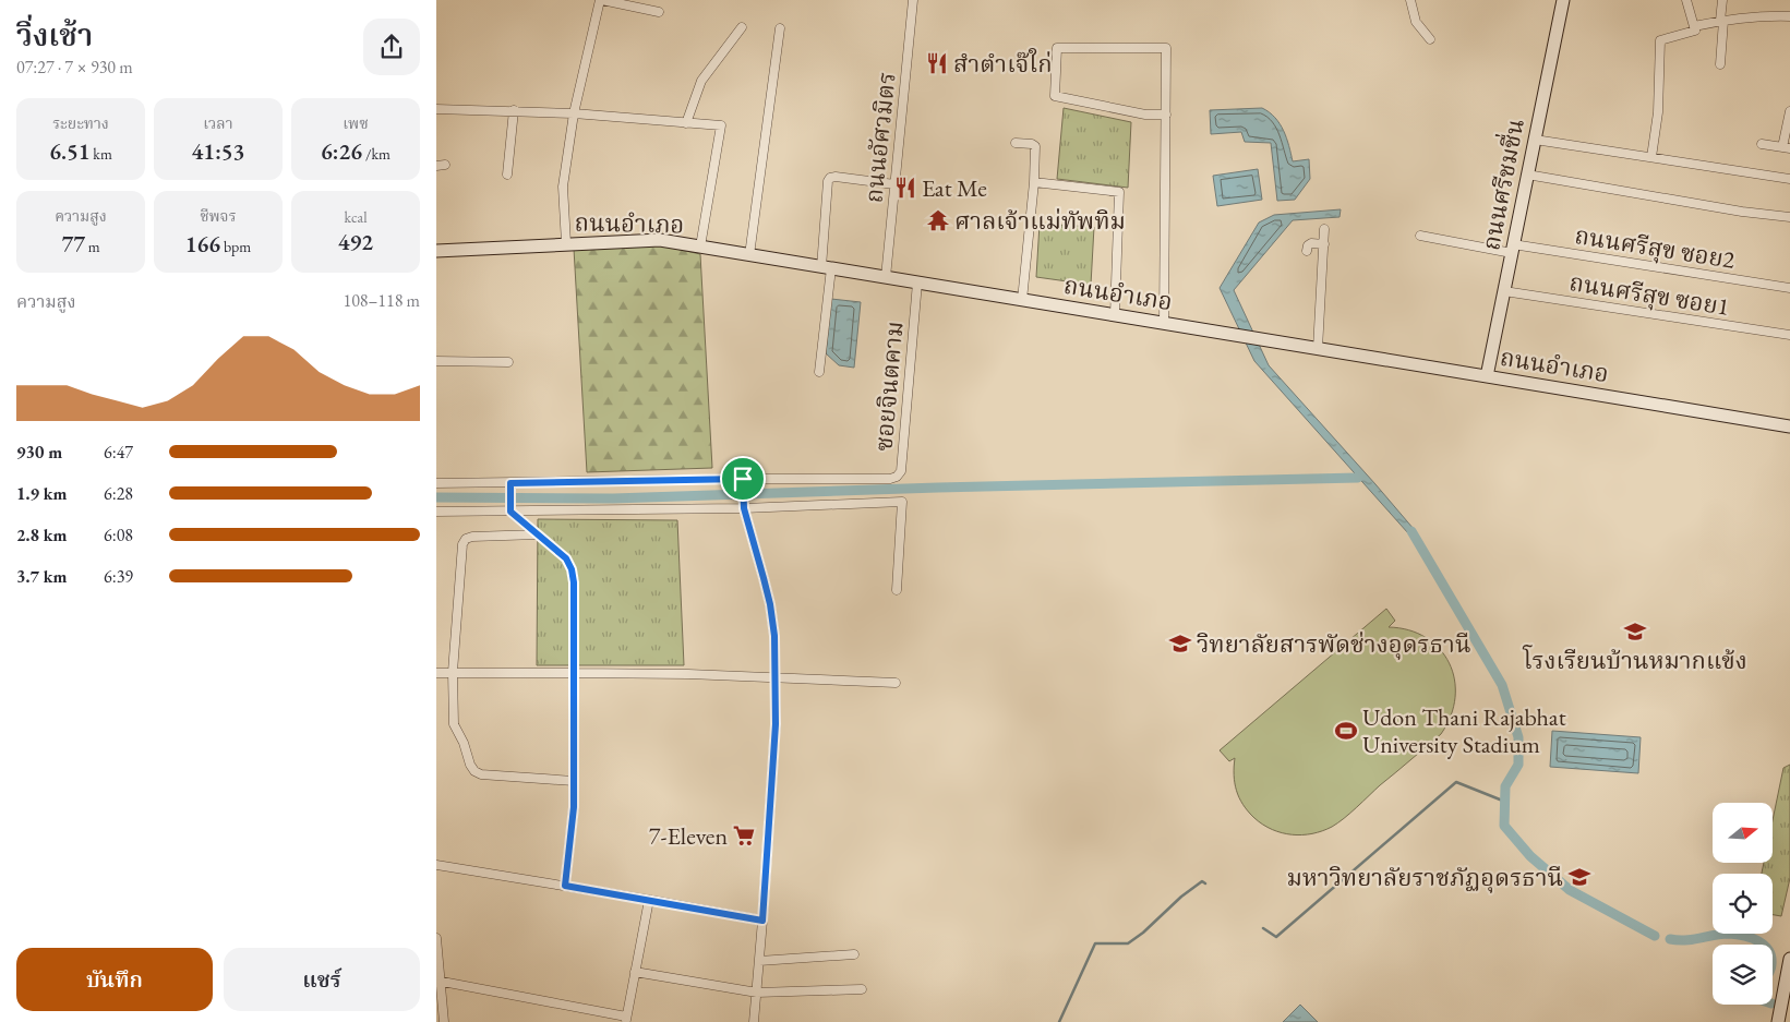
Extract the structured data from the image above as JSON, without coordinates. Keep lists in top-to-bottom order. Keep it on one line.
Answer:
{"streets":{"street":["ถนนอัศวมิตร","ถนนศรีชมชื่น","ถนนอำเภอ","ถนนศรีสุข ซอย2","ถนนศรีสุข ซอย1","ซอยจินตคาม"]},"crossings":[["ถนนอัศวมิตร","ถนนอำเภอ"],["ถนนศรีชมชื่น","ถนนอำเภอ"],["ถนนศรีชมชื่น","ถนนศรีสุข ซอย2"],["ถนนศรีชมชื่น","ถนนศรีสุข ซอย1"],["ถนนอำเภอ","ซอยจินตคาม"]],"places":{"restaurant":["สำตำเจ๊ใก่","Eat Me"],"temple":["ศาลเจ้าแม่ทัพทิม"],"school or university":["โรงเรียนบ้านหมากแข้ง","วิทยาลัยสารพัดช่างอุดรธานี","มหาวิทยาลัยราชภัฏอุดรธานี"],"sports":["Udon Thani Rajabhat University Stadium"],"supermarket":["7-Eleven"]},"north":"right","page":{"heading":["วิ่งเช้า","07:27 · 7 × 930 m"],"stats":[["ระยะทาง","6.51 km"],["เวลา","41:53"],["เพซ","6:26 /km"],["ความสูง","77 m"],["ชีพจร","166 bpm"],["kcal","492"]],"chart":["ความสูง","108–118 m"],"list":[{"name":"930 m","note":"6:47"},{"name":"1.9 km","note":"6:28"},{"name":"2.8 km","note":"6:08"},{"name":"3.7 km","note":"6:39"}],"buttons":["บันทึก","แชร์"]}}
